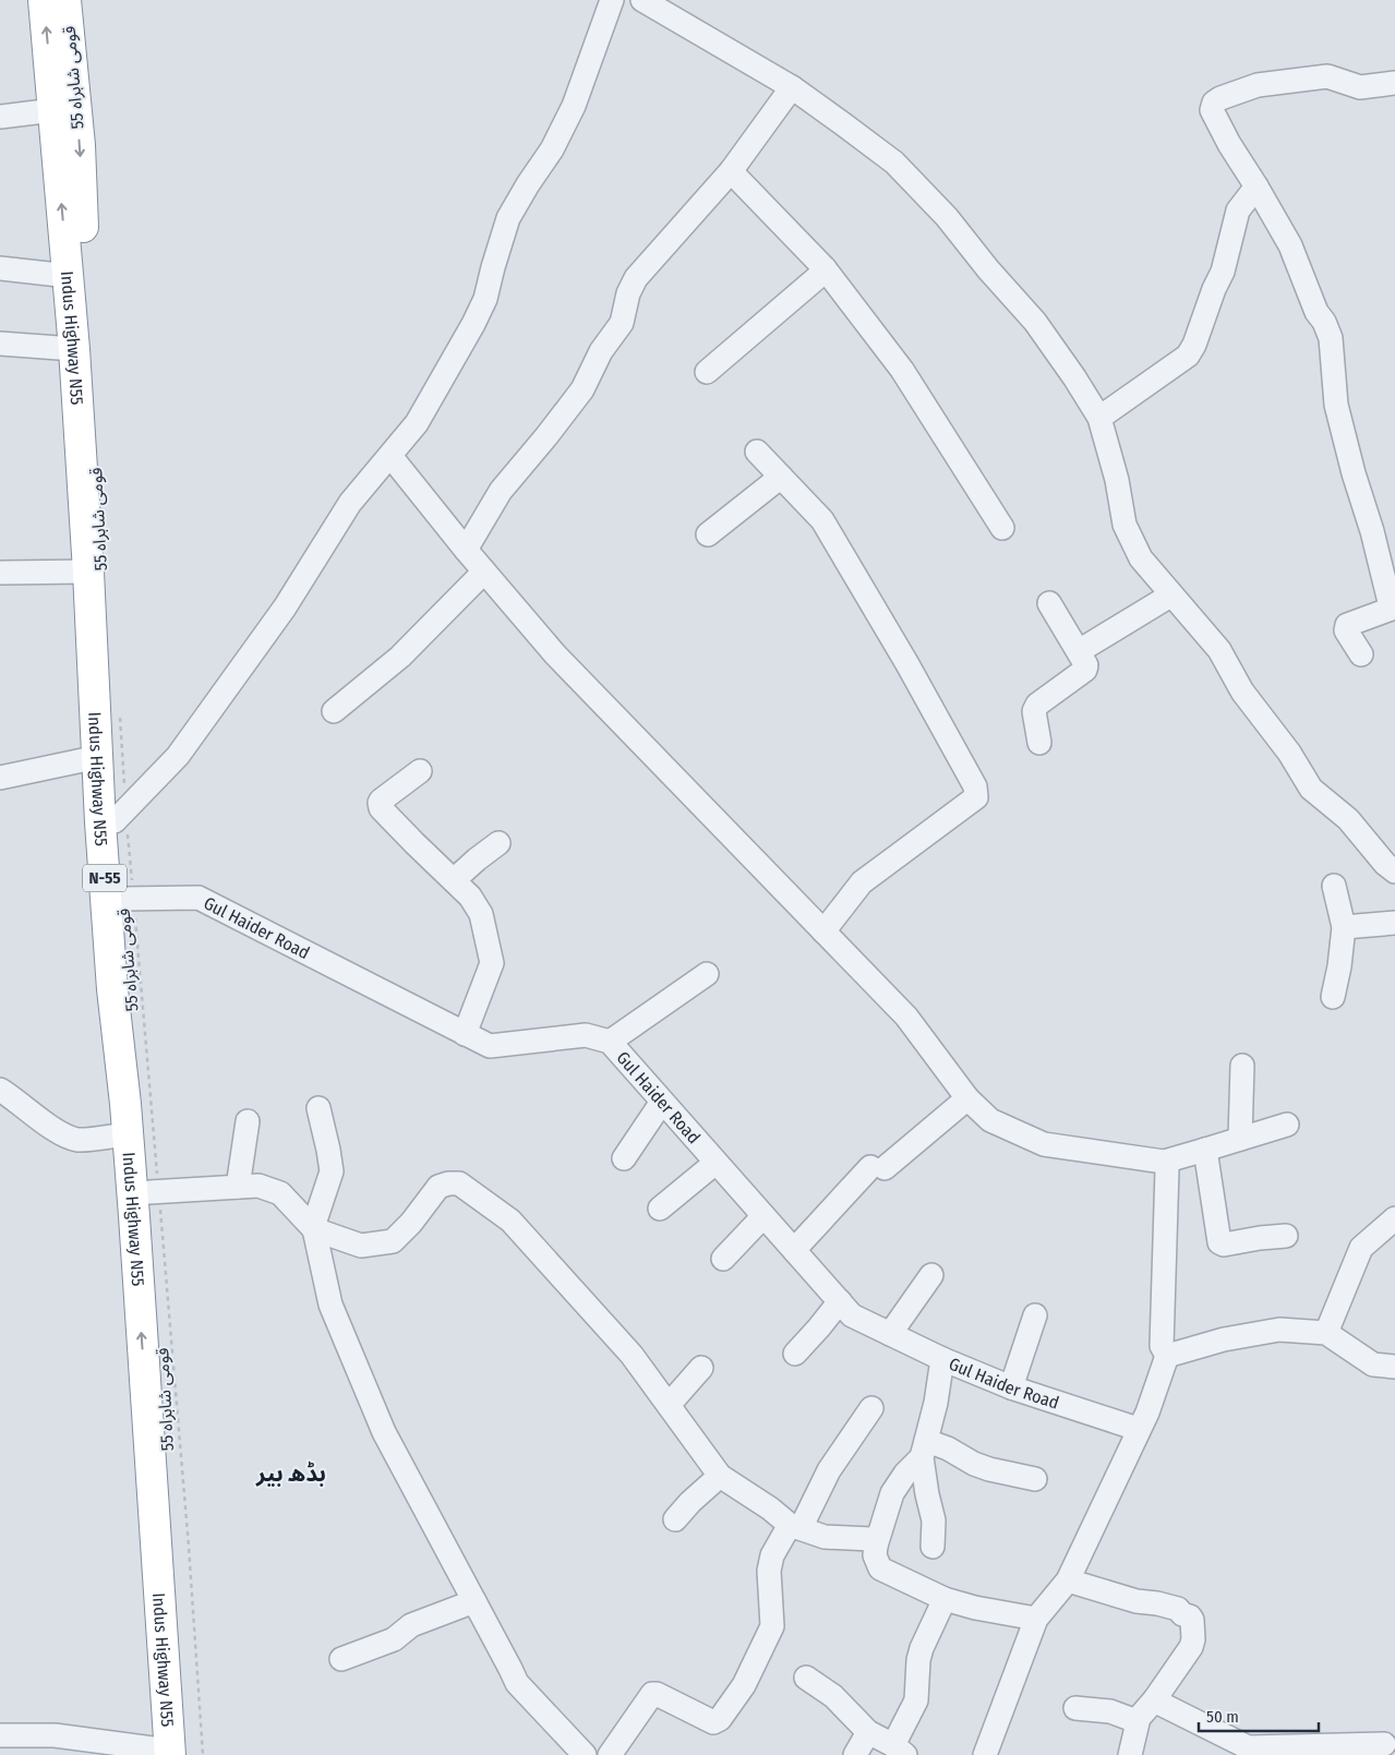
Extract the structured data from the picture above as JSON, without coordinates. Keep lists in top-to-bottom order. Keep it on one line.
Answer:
{"streets":{"highway":["قومی شاہراہ 55","Indus Highway N55","N-55"],"street":["Gul Haider Road"]},"crossings":[["قومی شاہراہ 55","Indus Highway N55"],["قومی شاہراہ 55","Gul Haider Road"]],"one_way":["قومی شاہراہ 55","Indus Highway N55"],"districts":["بڈھ بیر"],"scale_bar":"50 m"}
